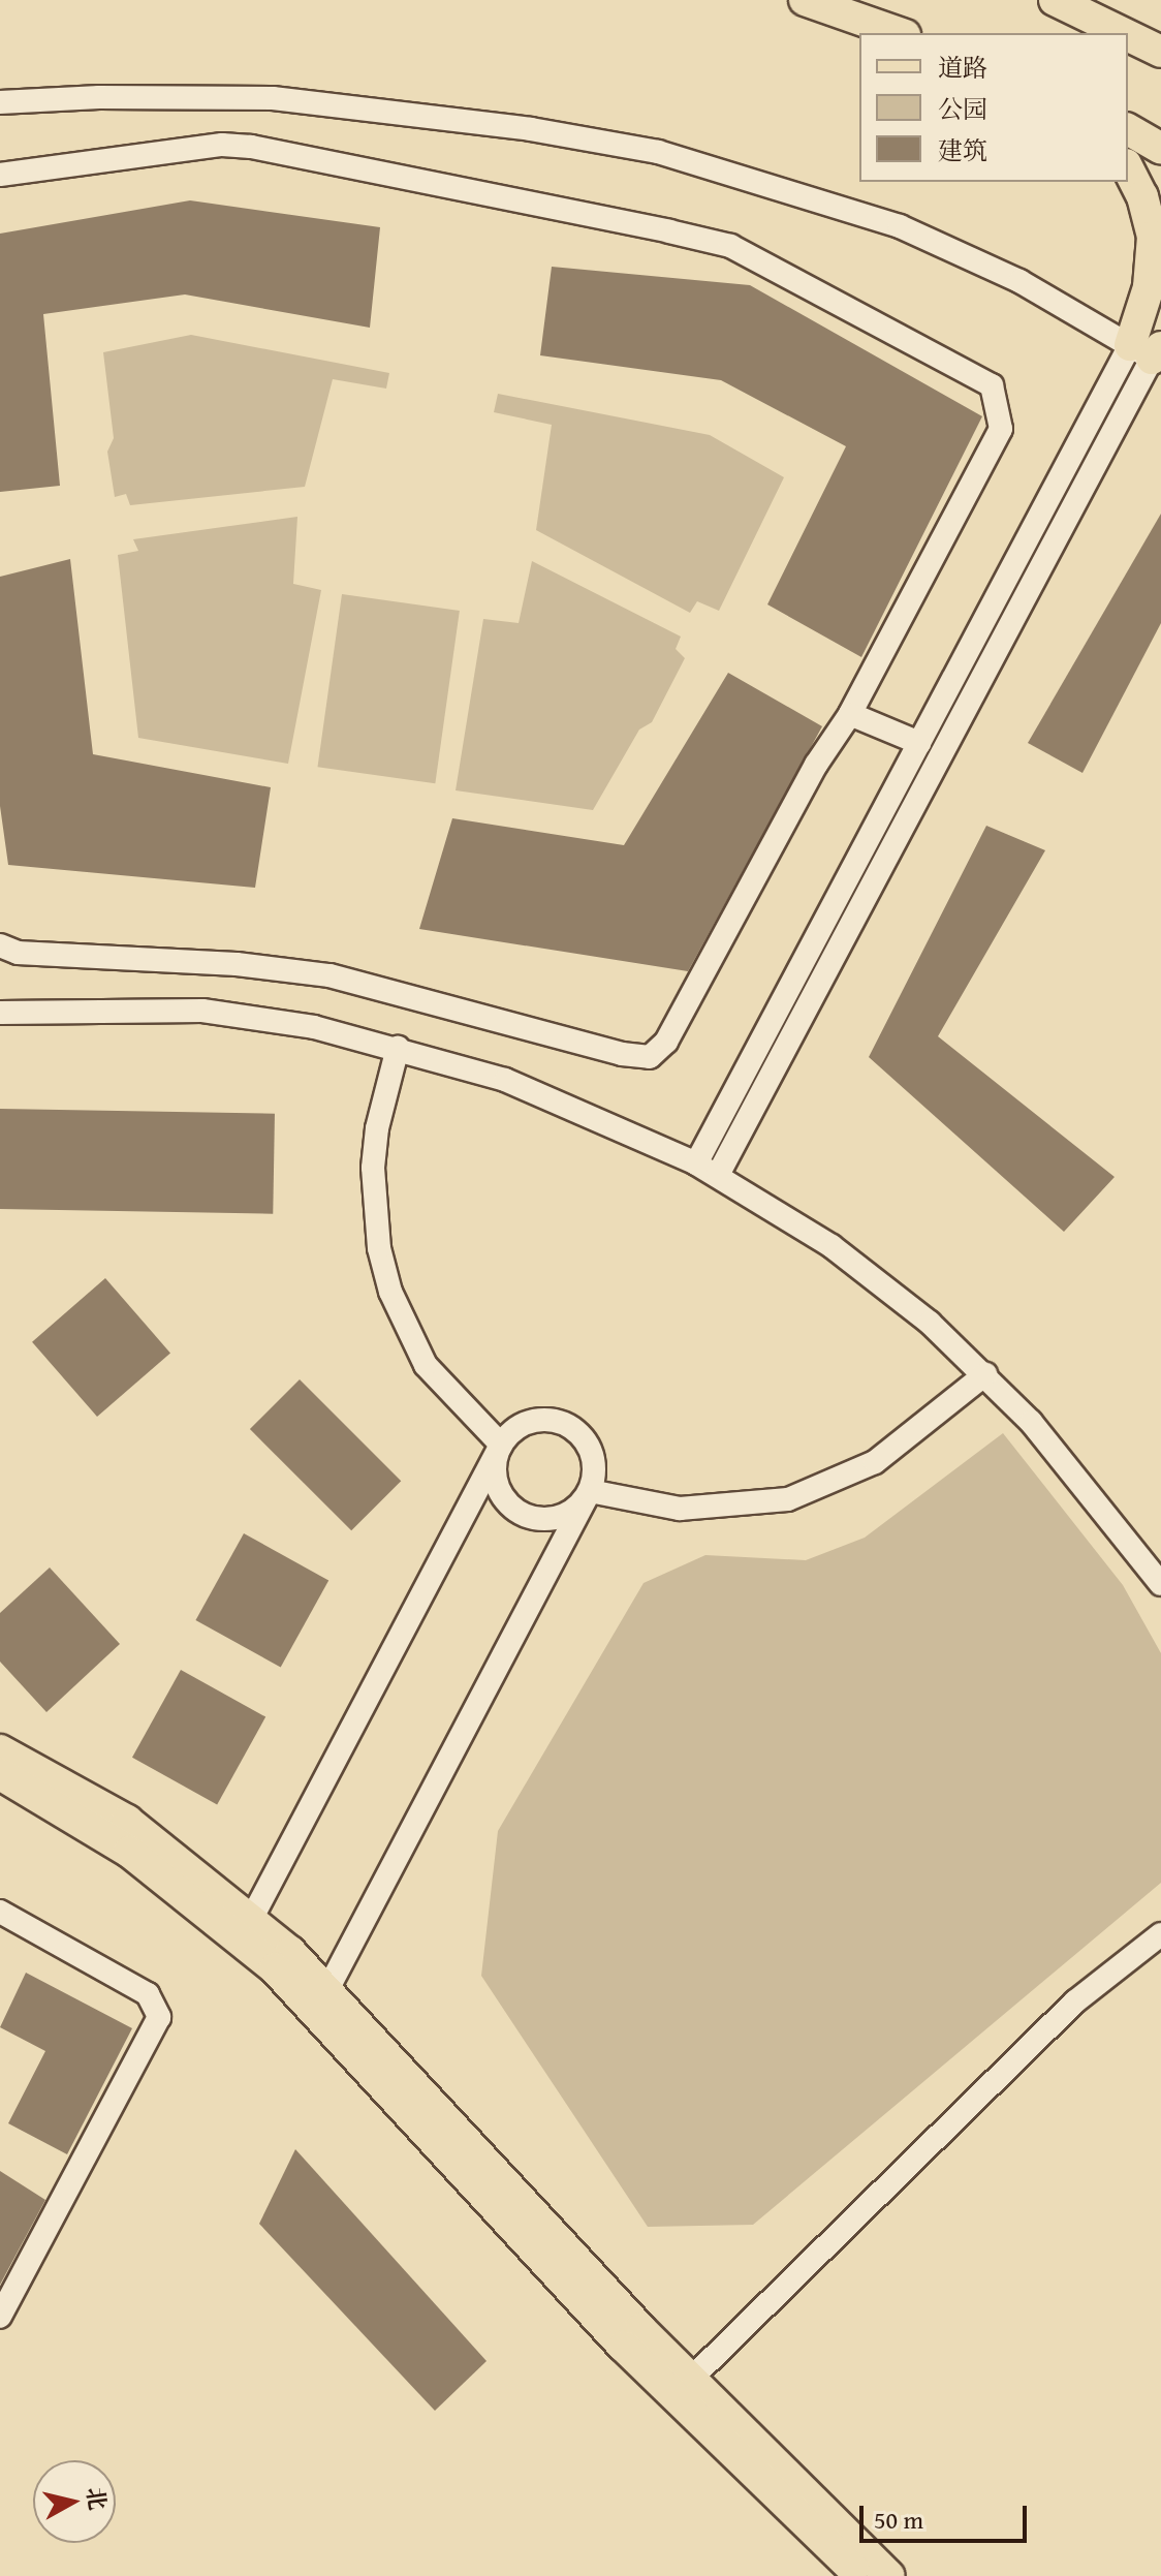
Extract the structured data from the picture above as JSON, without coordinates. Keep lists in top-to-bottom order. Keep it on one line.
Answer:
{"legend":["道路","公园","建筑"],"scale_bar":"50 m","north":"right"}
